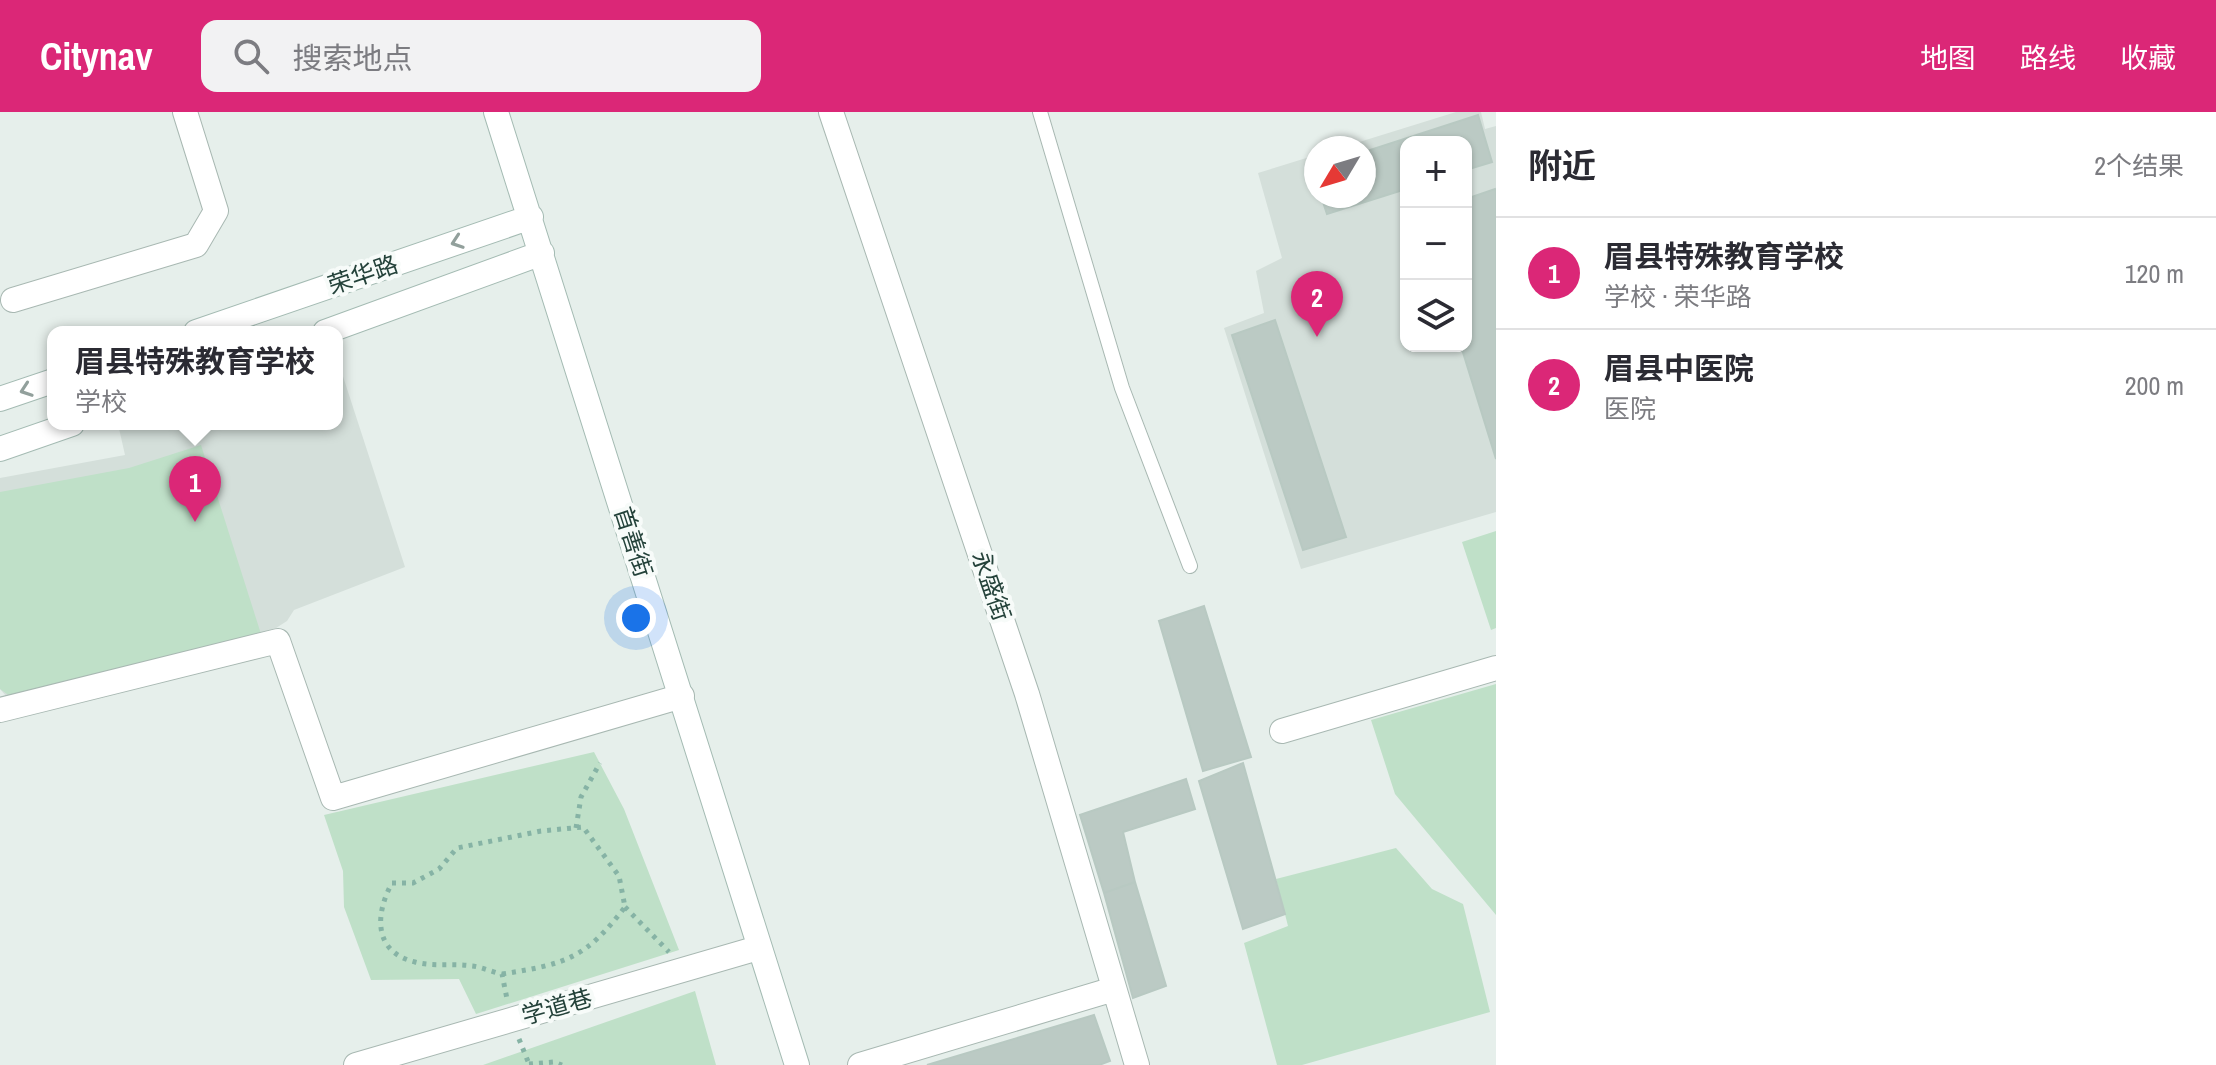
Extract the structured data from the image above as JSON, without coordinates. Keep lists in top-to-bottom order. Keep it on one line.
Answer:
{"streets":{"street":["荣华路","首善街","永盛街","学道巷"]},"crossings":[["荣华路","首善街"],["首善街","学道巷"]],"north":"bottom left","page":{"header":"Citynav","search":"搜索地点","nav":["地图","路线","收藏"],"heading":["附近","2个结果"],"map_buttons":["+","−"],"list":[{"mark":"1","name":"眉县特殊教育学校","note":"学校 · 荣华路","value":"120 m"},{"mark":"2","name":"眉县中医院","note":"医院","value":"200 m"}],"pins":["2","1"],"popup":["眉县特殊教育学校","学校"]}}
